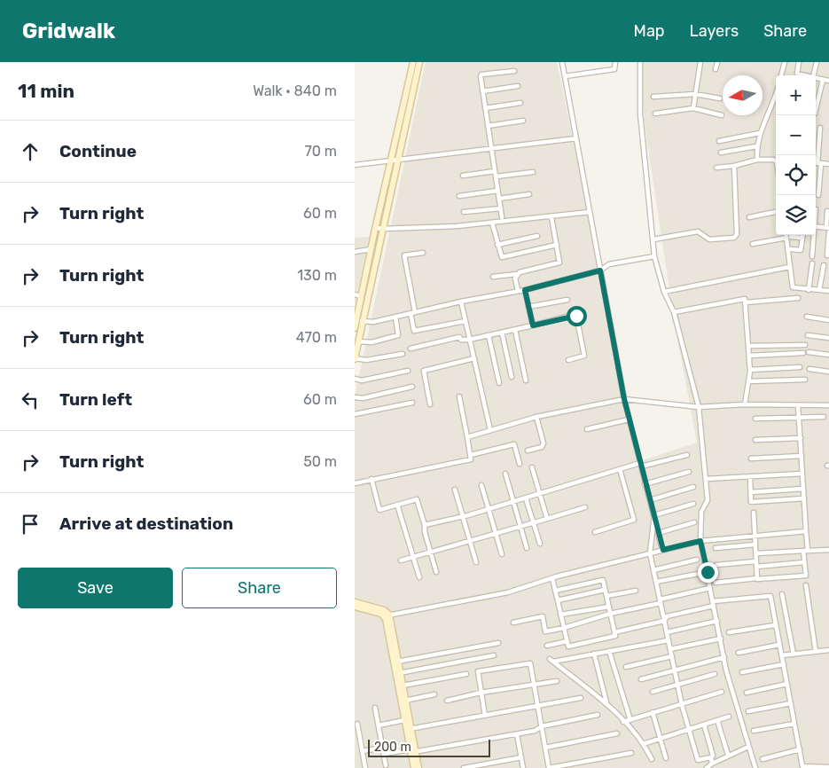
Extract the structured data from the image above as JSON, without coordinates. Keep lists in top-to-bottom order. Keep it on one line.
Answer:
{"scale_bar":"200 m","north":"left","page":{"header":"Gridwalk","nav":["Map","Layers","Share"],"heading":["11 min","Walk · 840 m"],"map_buttons":["+","−"],"list":[["Continue","70 m"],["Turn right","60 m"],["Turn right","130 m"],["Turn right","470 m"],["Turn left","60 m"],["Turn right","50 m"],"Arrive at destination"],"buttons":["Save","Share"],"scale":"200 m"}}
